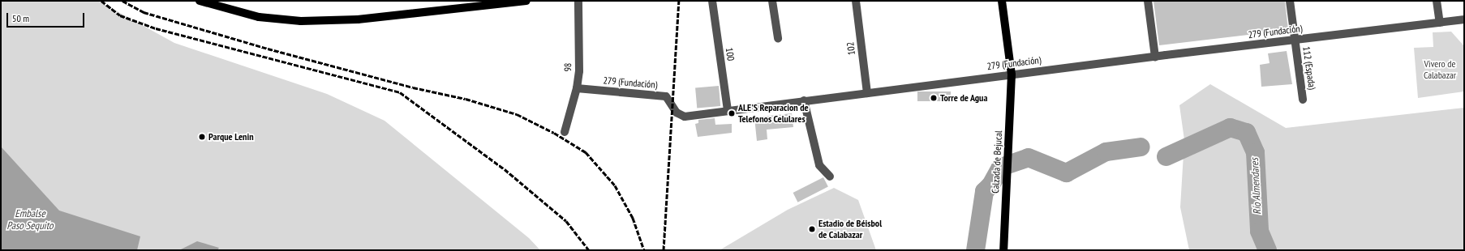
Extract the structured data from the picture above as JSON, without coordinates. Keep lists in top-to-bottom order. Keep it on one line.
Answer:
{"streets":{"main road":["Calzada de Bejucal"],"street":["279 (Fundación)","102","100","98","112 (Espada)"]},"crossings":[["279 (Fundación)","102"],["279 (Fundación)","100"],["279 (Fundación)","98"],["279 (Fundación)","112 (Espada)"],["279 (Fundación)","Calzada de Bejucal"]],"water":["Río Almendares","Embalse Paso Sequito"],"parks":["Vivero de Calabazar"],"places":["Torre de Agua","ALE'S Reparacion de Telefonos Celulares","Parque Lenin","Estadio de Béisbol de Calabazar"],"scale_bar":"50 m"}
